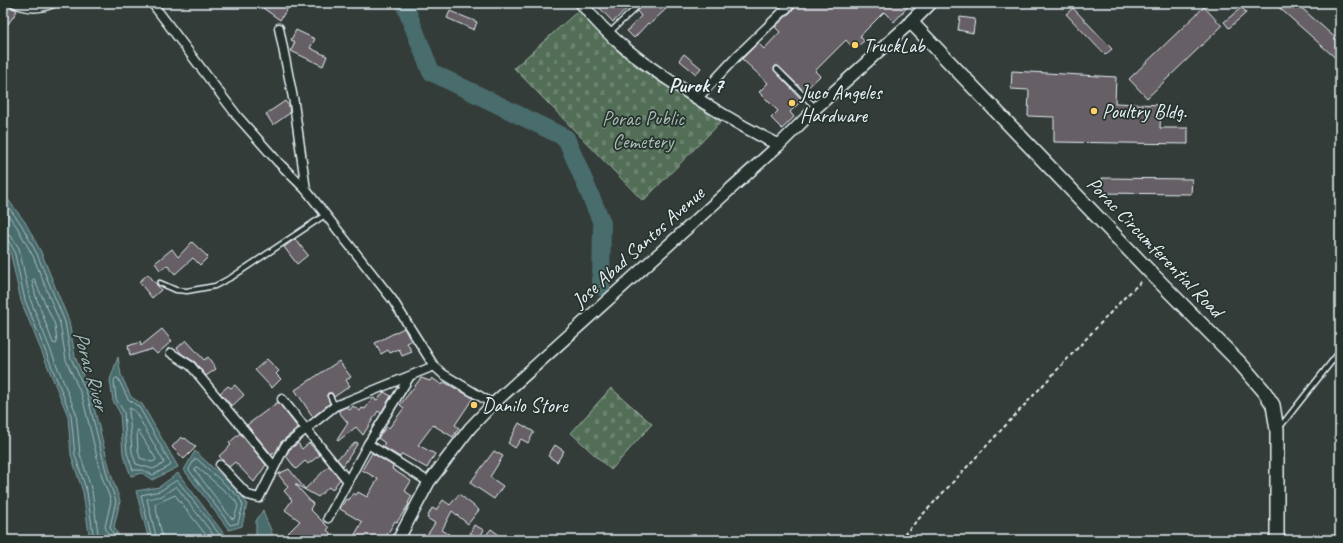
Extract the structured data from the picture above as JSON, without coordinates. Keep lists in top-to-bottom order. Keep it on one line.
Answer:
{"streets":{"main road":["Jose Abad Santos Avenue","Porac Circumferential Road"]},"crossings":[["Jose Abad Santos Avenue","Porac Circumferential Road"]],"districts":["Purok 7"],"water":["Porac River"],"parks":["Porac Public Cemetery"],"places":["TruckLab","Juco Angeles Hardware","Poultry Bldg.","Danilo Store"]}
